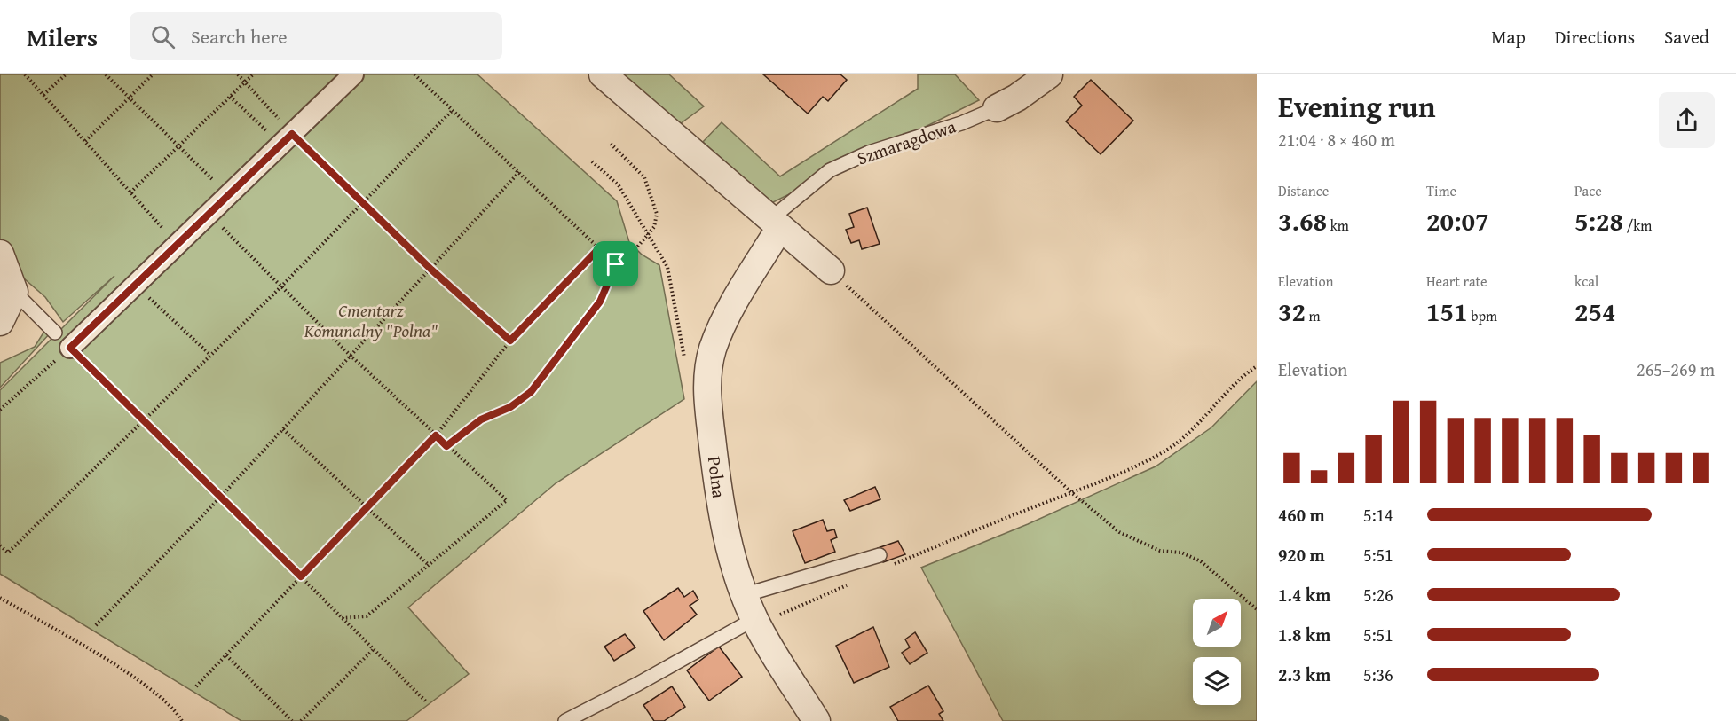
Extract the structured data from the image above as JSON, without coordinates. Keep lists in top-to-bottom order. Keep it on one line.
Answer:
{"streets":{"street":["Szmaragdowa","Polna"]},"crossings":[["Szmaragdowa","Polna"]],"parks":["Cmentarz Komunalny \"Polna\""],"north":"top right","page":{"header":"Milers","search":"Search here","nav":["Map","Directions","Saved"],"heading":["Evening run","21:04 · 8 × 460 m"],"stats":[["Distance","3.68 km"],["Time","20:07"],["Pace","5:28 /km"],["Elevation","32 m"],["Heart rate","151 bpm"],["kcal","254"]],"chart":["Elevation","265–269 m"],"list":[{"name":"460 m","note":"5:14"},{"name":"920 m","note":"5:51"},{"name":"1.4 km","note":"5:26"},{"name":"1.8 km","note":"5:51"},{"name":"2.3 km","note":"5:36"}]}}
